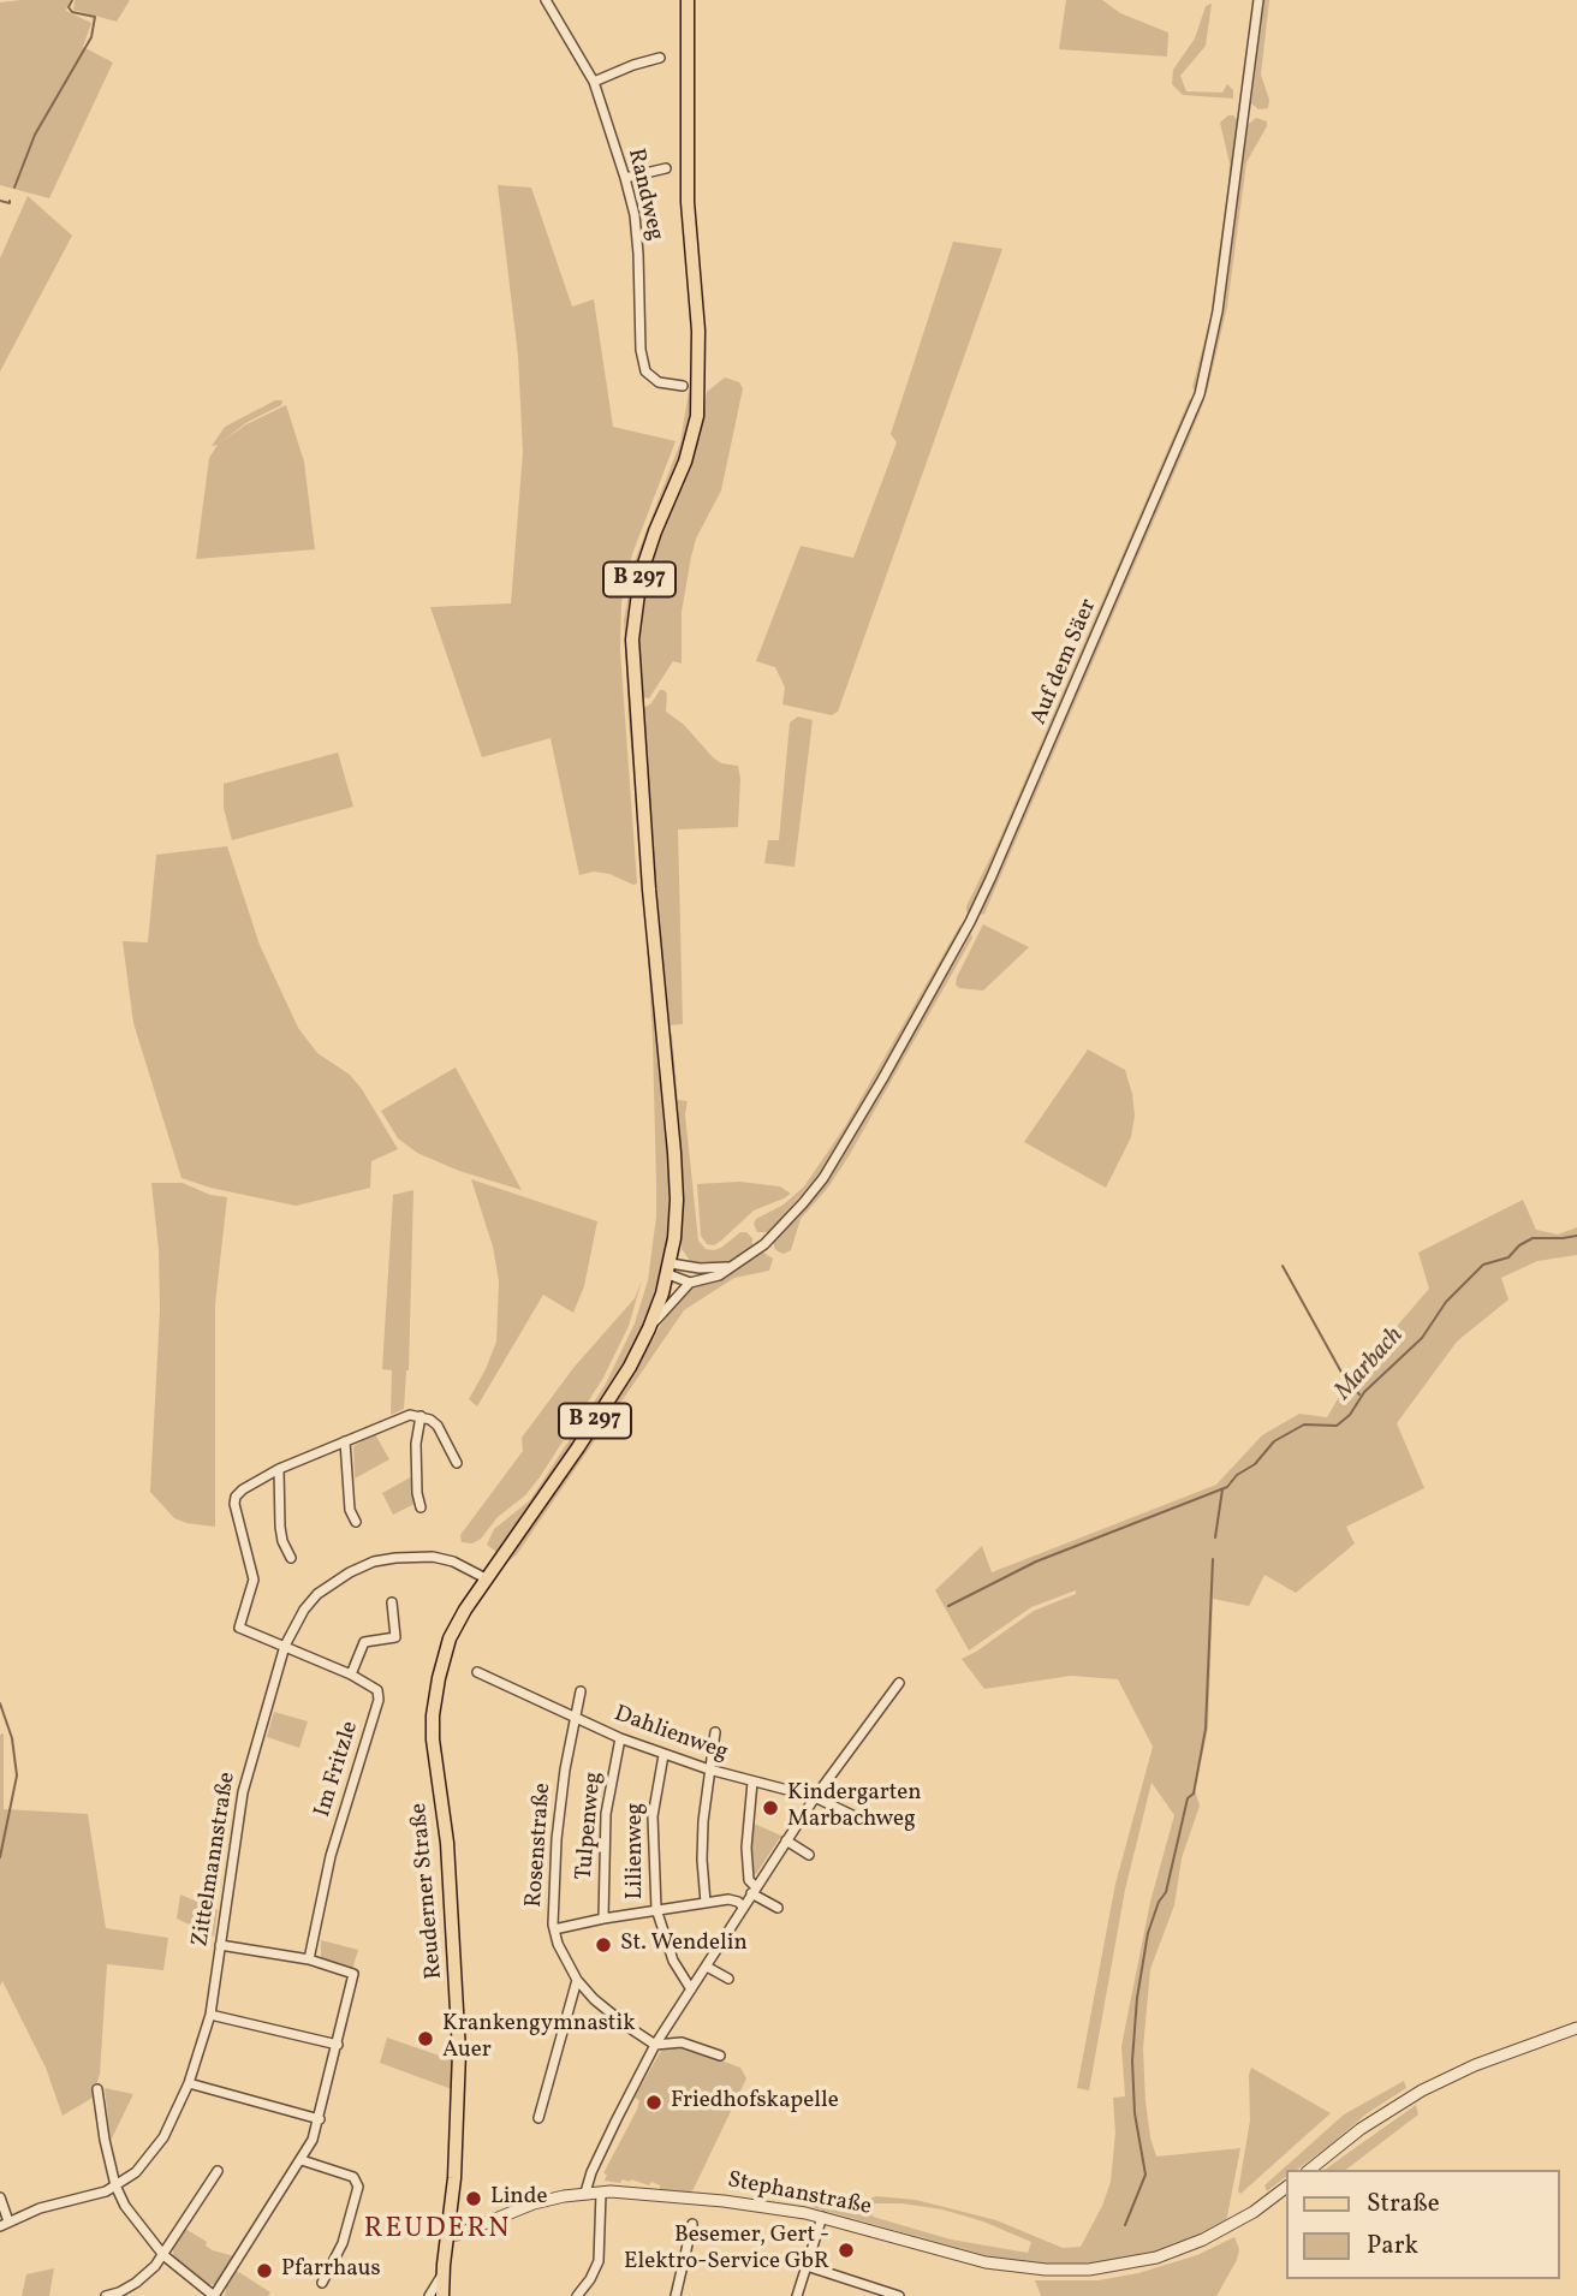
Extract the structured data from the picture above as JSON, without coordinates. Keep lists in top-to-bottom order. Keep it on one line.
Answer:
{"streets":{"main road":["B 297","Reuderner Straße"],"street":["Randweg","Auf dem Säer","Dahlienweg","Im Fritzle","Tulpenweg","Rosenstraße","Lilienweg","Zittelmannstraße","Stephanstraße"]},"crossings":[["B 297","Auf dem Säer"],["B 297","Reuderner Straße"],["Auf dem Säer","Reuderner Straße"],["Dahlienweg","Tulpenweg"],["Dahlienweg","Rosenstraße"],["Dahlienweg","Lilienweg"],["Im Fritzle","Zittelmannstraße"],["Zittelmannstraße","Reuderner Straße"],["Reuderner Straße","Stephanstraße"]],"districts":["REUDERN"],"water":["Marbach"],"places":["Kindergarten Marbachweg","St. Wendelin","Krankengymnastik Auer","Friedhofskapelle","Linde","Besemer, Gert - Elektro-Service GbR","Pfarrhaus"],"legend":["Straße","Park"]}
